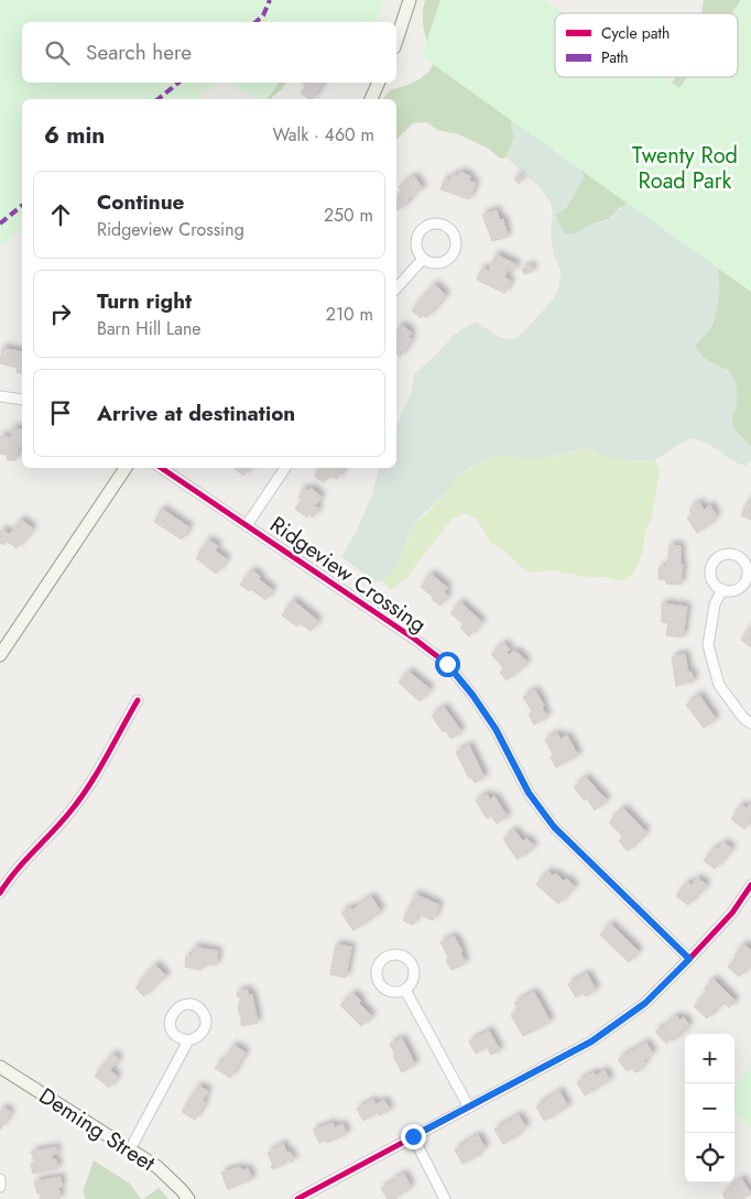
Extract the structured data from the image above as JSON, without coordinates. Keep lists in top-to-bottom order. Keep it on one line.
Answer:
{"streets":{"street":["Ridgeview Crossing","Deming Street"]},"parks":["Twenty Rod Road Park"],"legend":["Cycle path","Path"],"page":{"search":"Search here","heading":["6 min","Walk · 460 m"],"list":[["Continue","Ridgeview Crossing","250 m"],["Turn right","Barn Hill Lane","210 m"],"Arrive at destination"],"map_buttons":["+","−"]}}
